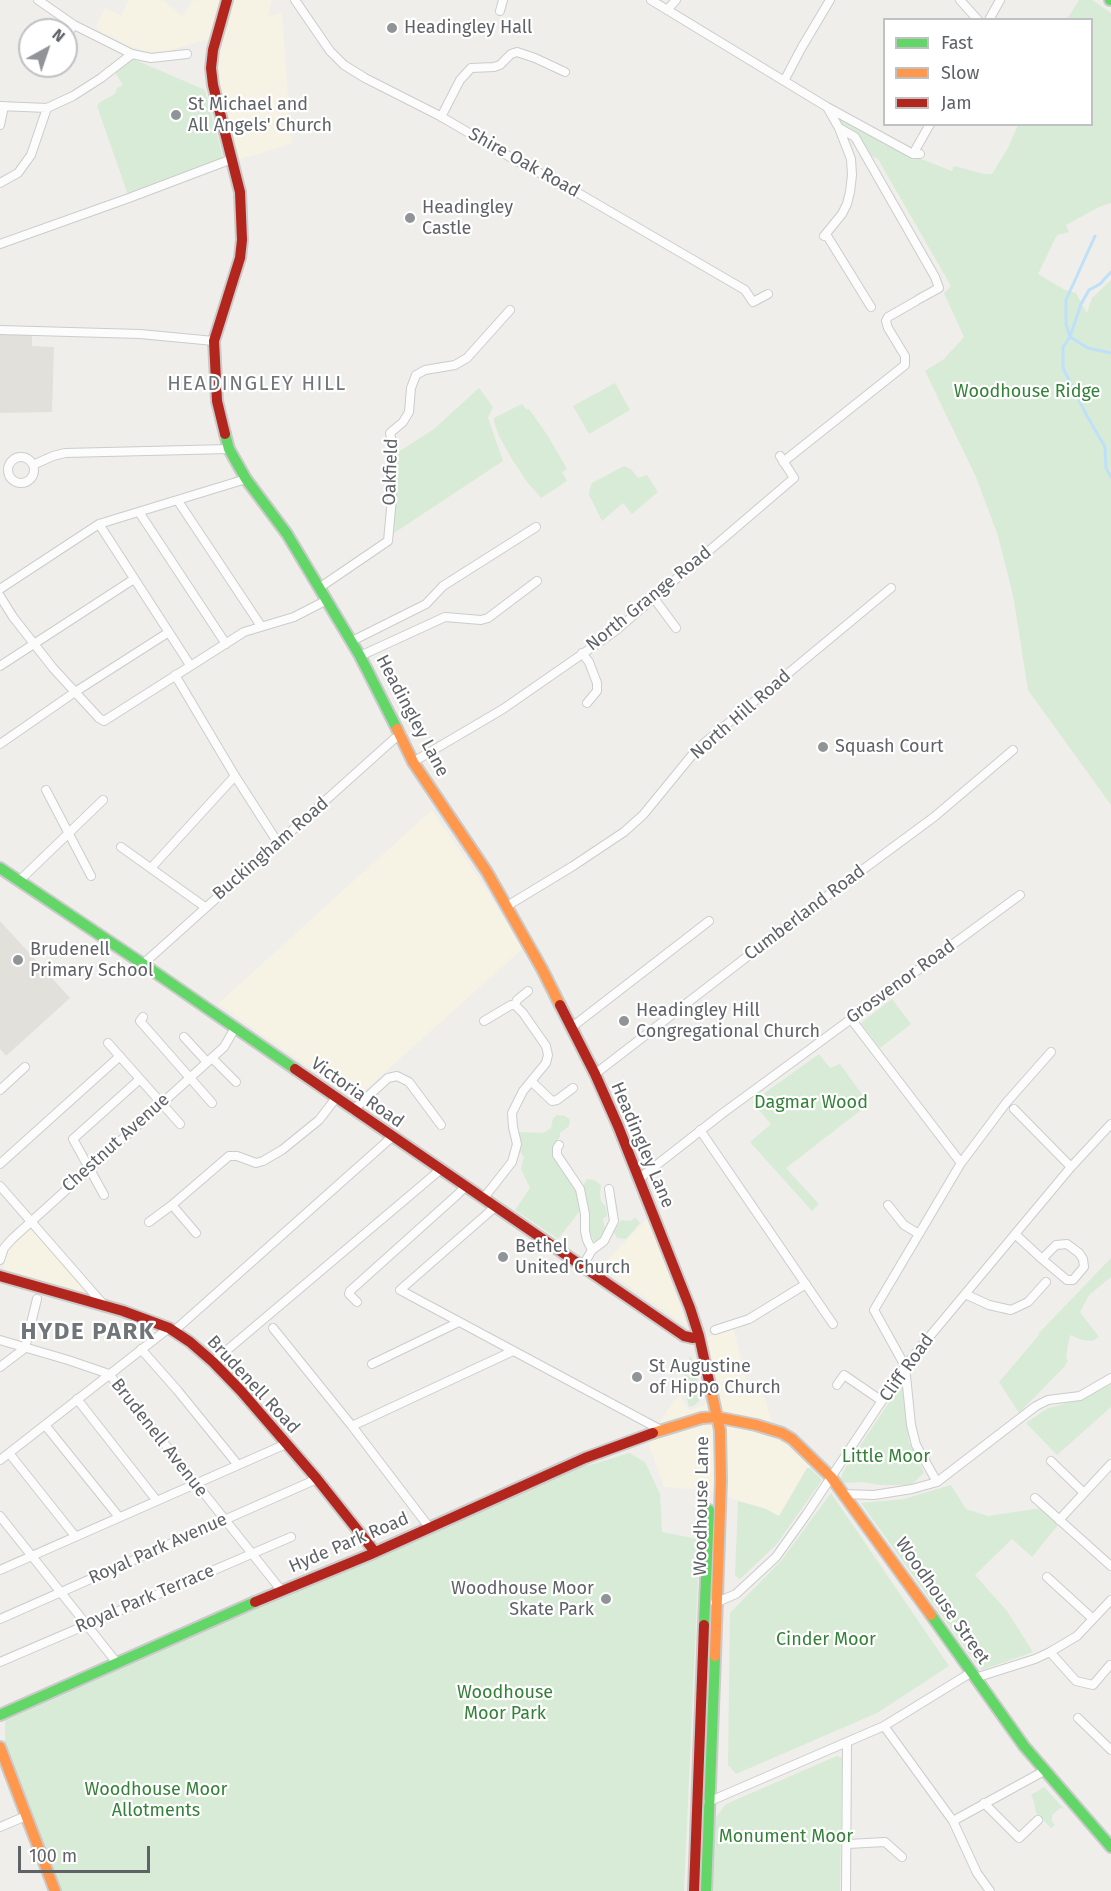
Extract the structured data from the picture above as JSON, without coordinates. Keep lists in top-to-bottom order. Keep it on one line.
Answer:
{"streets":{"main road":["Headingley Lane","Victoria Road","Brudenell Road","Woodhouse Lane","Hyde Park Road","Woodhouse Street"],"street":["Shire Oak Road","Oakfield","North Grange Road","North Hill Road","Buckingham Road","Cumberland Road","Grosvenor Road","Chestnut Avenue","Cliff Road","Brudenell Avenue","Royal Park Avenue","Royal Park Terrace"]},"crossings":[["Oakfield","Headingley Lane"],["North Grange Road","Headingley Lane"],["North Hill Road","Headingley Lane"],["Headingley Lane","Buckingham Road"],["Headingley Lane","Cumberland Road"],["Headingley Lane","Grosvenor Road"],["Headingley Lane","Victoria Road"],["Headingley Lane","Woodhouse Lane"],["Headingley Lane","Hyde Park Road"],["Headingley Lane","Woodhouse Street"],["Buckingham Road","Victoria Road"],["Victoria Road","Chestnut Avenue"],["Cliff Road","Woodhouse Lane"],["Cliff Road","Woodhouse Street"],["Brudenell Road","Hyde Park Road"],["Brudenell Road","Royal Park Avenue"],["Brudenell Avenue","Hyde Park Road"],["Brudenell Avenue","Royal Park Avenue"],["Brudenell Avenue","Royal Park Terrace"],["Woodhouse Lane","Hyde Park Road"],["Woodhouse Lane","Woodhouse Street"],["Hyde Park Road","Woodhouse Street"]],"districts":["HEADINGLEY HILL","HYDE PARK"],"parks":["Woodhouse Ridge","Dagmar Wood","Little Moor","Cinder Moor","Woodhouse Moor Park","Woodhouse Moor Allotments","Monument Moor"],"places":["Headingley Hall","St Michael and All Angels' Church","Headingley Castle","Squash Court","Brudenell Primary School","Headingley Hill Congregational Church","Bethel United Church","St Augustine of Hippo Church","Woodhouse Moor Skate Park"],"legend":["Fast","Slow","Jam"],"scale_bar":"100 m","north":"top right"}
